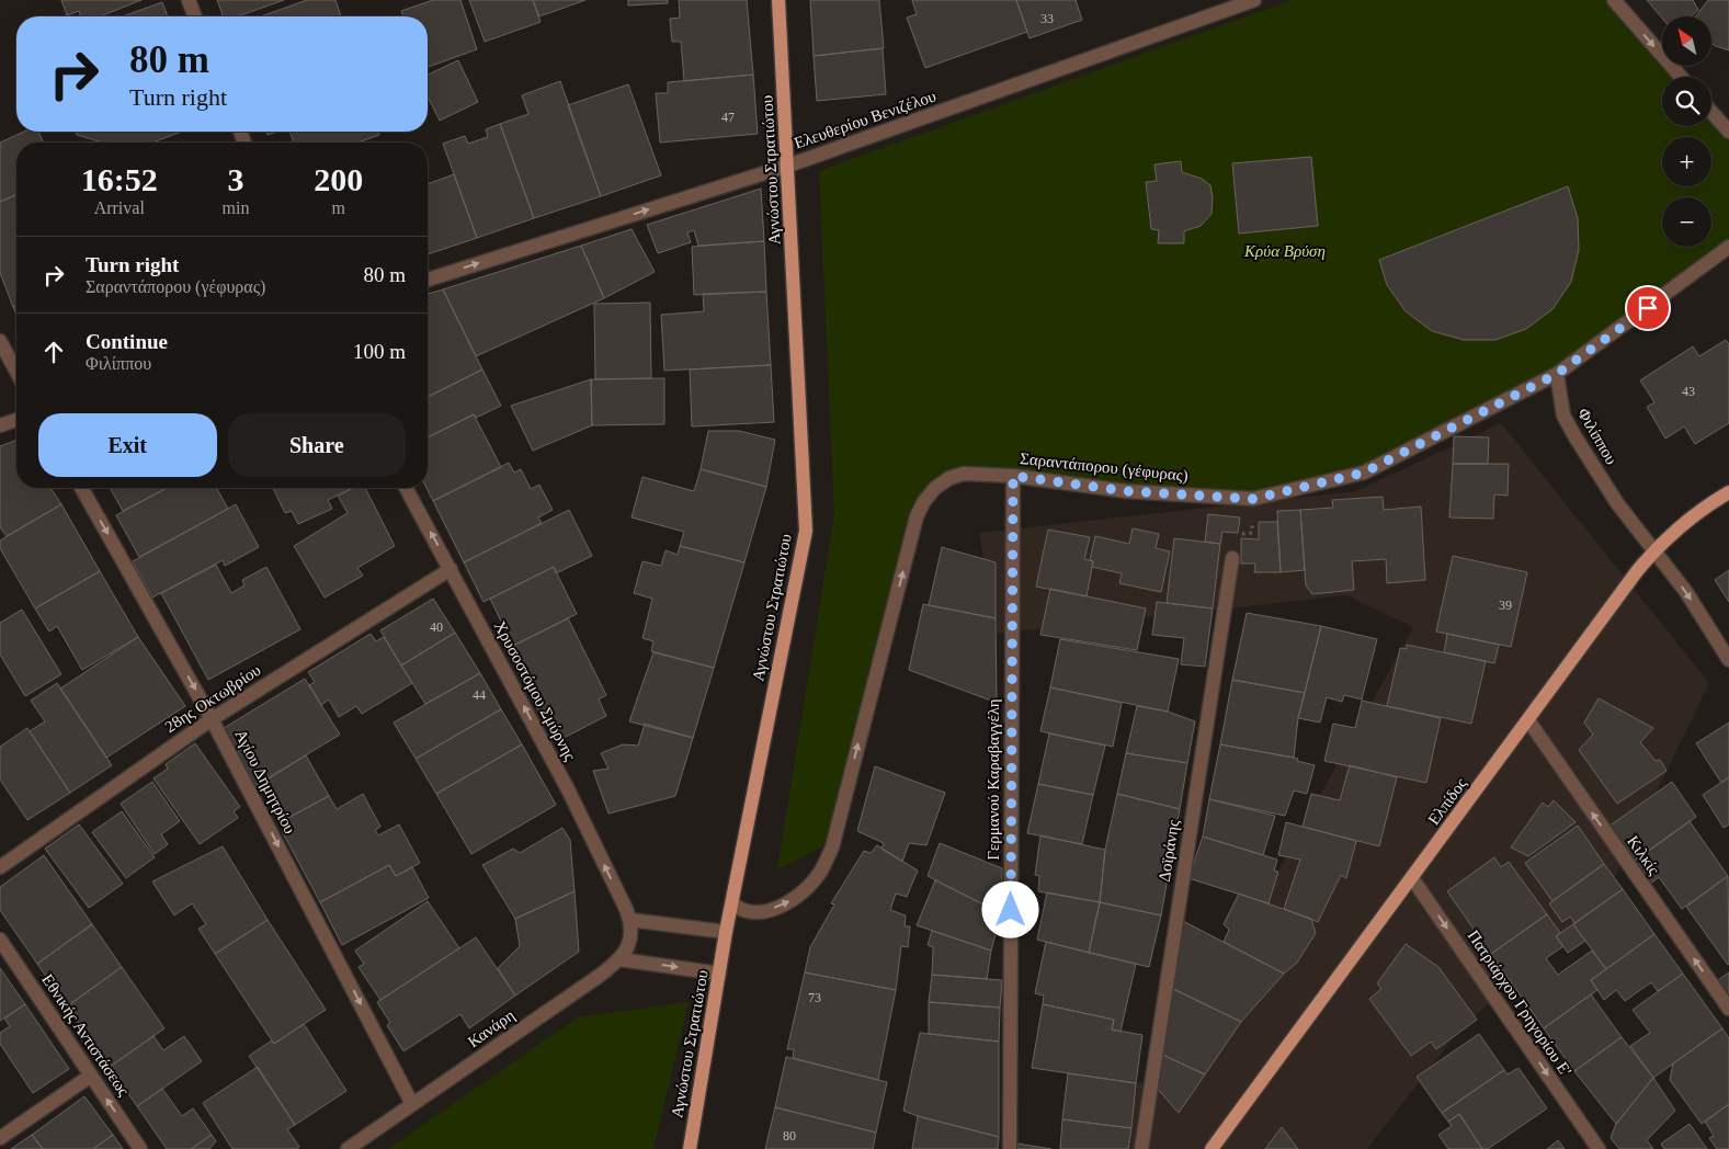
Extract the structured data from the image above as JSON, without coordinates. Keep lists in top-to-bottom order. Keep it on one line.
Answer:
{"streets":{"main road":["Αγνώστου Στρατιώτου","Ελπίδος"],"street":["Ελευθερίου Βενιζέλου","Φιλίππου","Σαραντάπορου (γέφυρας)","Χρυσοστόμου Σμύρνης","28ης Οκτωβρίου","Γερμανού Καραβαγγέλη","Αγίου Δημητρίου","Δοϊράνης","Κιλκίς","Πατριάρχου Γρηγορίου Ε'","Κανάρη","Εθνικής Αντιστάσεως"]},"crossings":[["Ελευθερίου Βενιζέλου","Αγνώστου Στρατιώτου"],["Αγνώστου Στρατιώτου","Σαραντάπορου (γέφυρας)"],["Φιλίππου","Σαραντάπορου (γέφυρας)"],["Φιλίππου","Ελπίδος"],["Σαραντάπορου (γέφυρας)","Γερμανού Καραβαγγέλη"],["Χρυσοστόμου Σμύρνης","28ης Οκτωβρίου"],["28ης Οκτωβρίου","Αγίου Δημητρίου"],["Αγίου Δημητρίου","Κανάρη"],["Ελπίδος","Κιλκίς"],["Ελπίδος","Πατριάρχου Γρηγορίου Ε'"]],"one_way":["Ελευθερίου Βενιζέλου","Φιλίππου","Σαραντάπορου (γέφυρας)","Χρυσοστόμου Σμύρνης","Αγίου Δημητρίου","Κιλκίς","Πατριάρχου Γρηγορίου Ε'","Εθνικής Αντιστάσεως"],"parks":["Κρύα Βρύση"],"house_numbers":["33","47","43","39","40","44","73","80"],"north":"top left","page":{"map_buttons":["+","−"],"turn":["80 m","Turn right"],"eta":["16:52","Arrival","3","min","200","m"],"list":[{"name":"Turn right","note":"Σαραντάπορου (γέφυρας)","value":"80 m"},{"name":"Continue","note":"Φιλίππου","value":"100 m"}],"buttons":["Exit","Share"]}}
